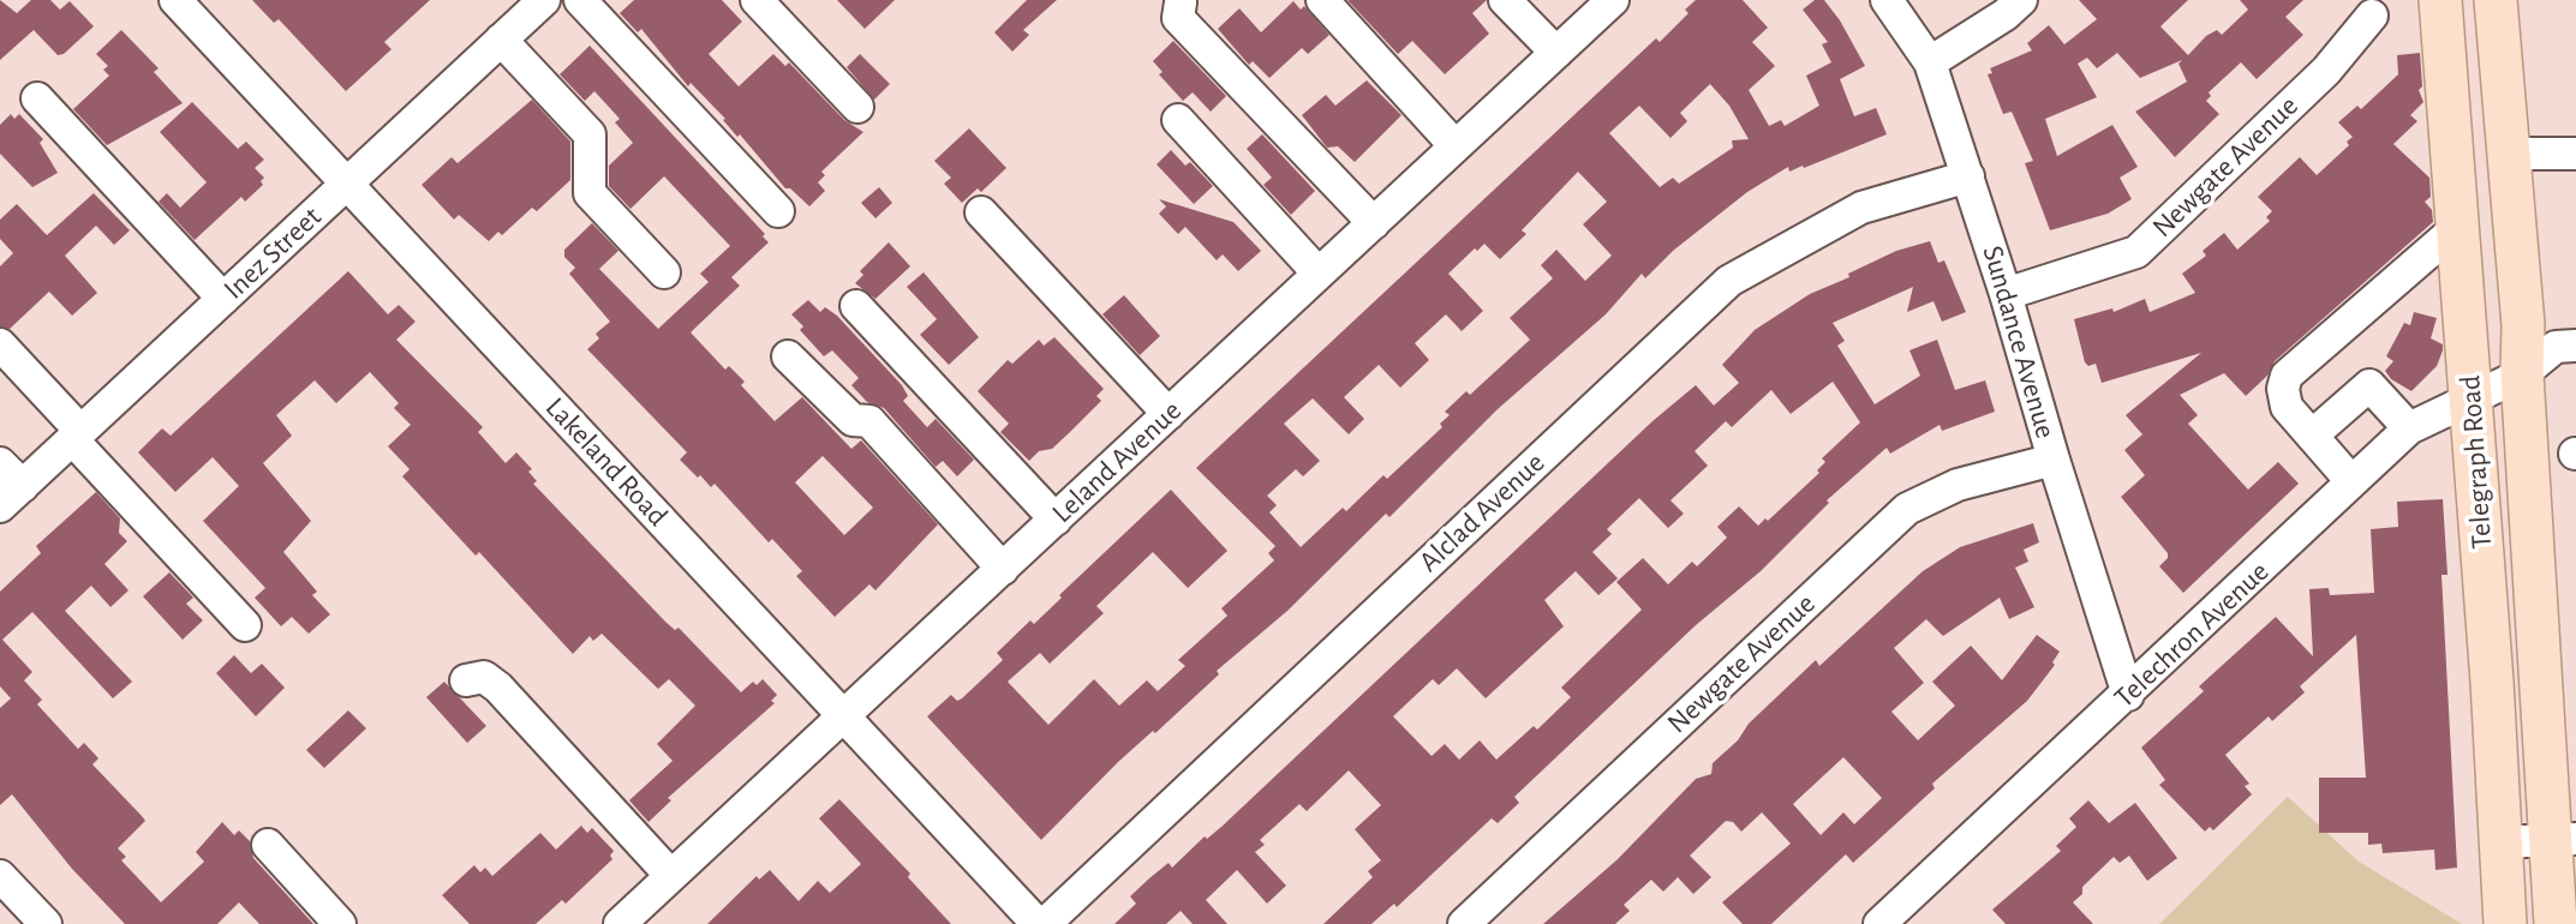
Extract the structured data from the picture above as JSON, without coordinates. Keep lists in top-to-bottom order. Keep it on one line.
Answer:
{"streets":{"main road":["Telegraph Road"],"street":["Newgate Avenue","Inez Street","Sundance Avenue","Lakeland Road","Leland Avenue","Alclad Avenue","Telechron Avenue"]},"crossings":[["Newgate Avenue","Sundance Avenue"],["Inez Street","Lakeland Road"],["Sundance Avenue","Alclad Avenue"],["Sundance Avenue","Telechron Avenue"],["Lakeland Road","Leland Avenue"],["Telegraph Road","Telechron Avenue"]]}
